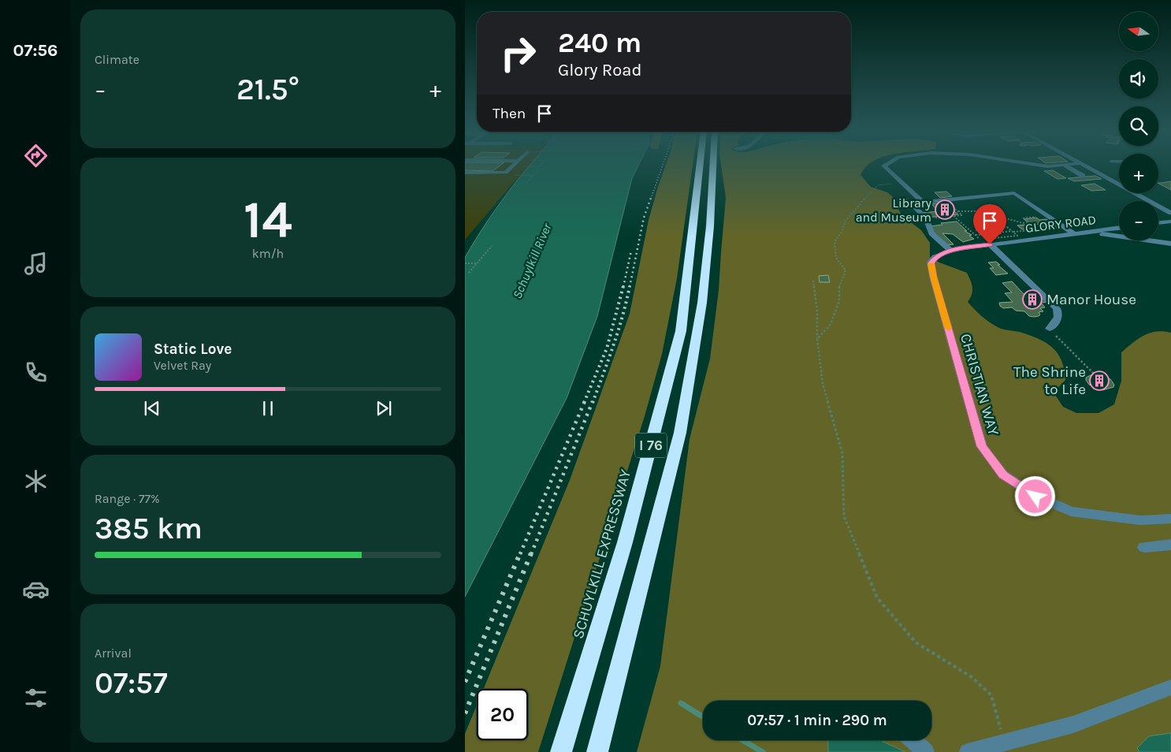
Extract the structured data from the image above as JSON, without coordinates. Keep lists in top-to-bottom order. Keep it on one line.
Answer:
{"streets":{"highway":["I 76","SCHUYLKILL EXPRESSWAY"],"street":["GLORY ROAD","CHRISTIAN WAY"]},"crossings":[["GLORY ROAD","CHRISTIAN WAY"]],"water":["Schuylkill River"],"places":{"building":["Library and Museum","Manor House","The Shrine to Life"]},"north":"left","page":{"tabs":"07:56","tile":["Climate",["14","km/h"],["Range · 77%","385 km"],["Arrival","07:57"]],"map_buttons":["+","−"],"turn":["240 m","Glory Road"],"heat":["−","21.5°","+"],"then":"Then","song":["Static Love","Velvet Ray"],"limit":"20","trip":"07:57 · 1 min · 290 m"}}
